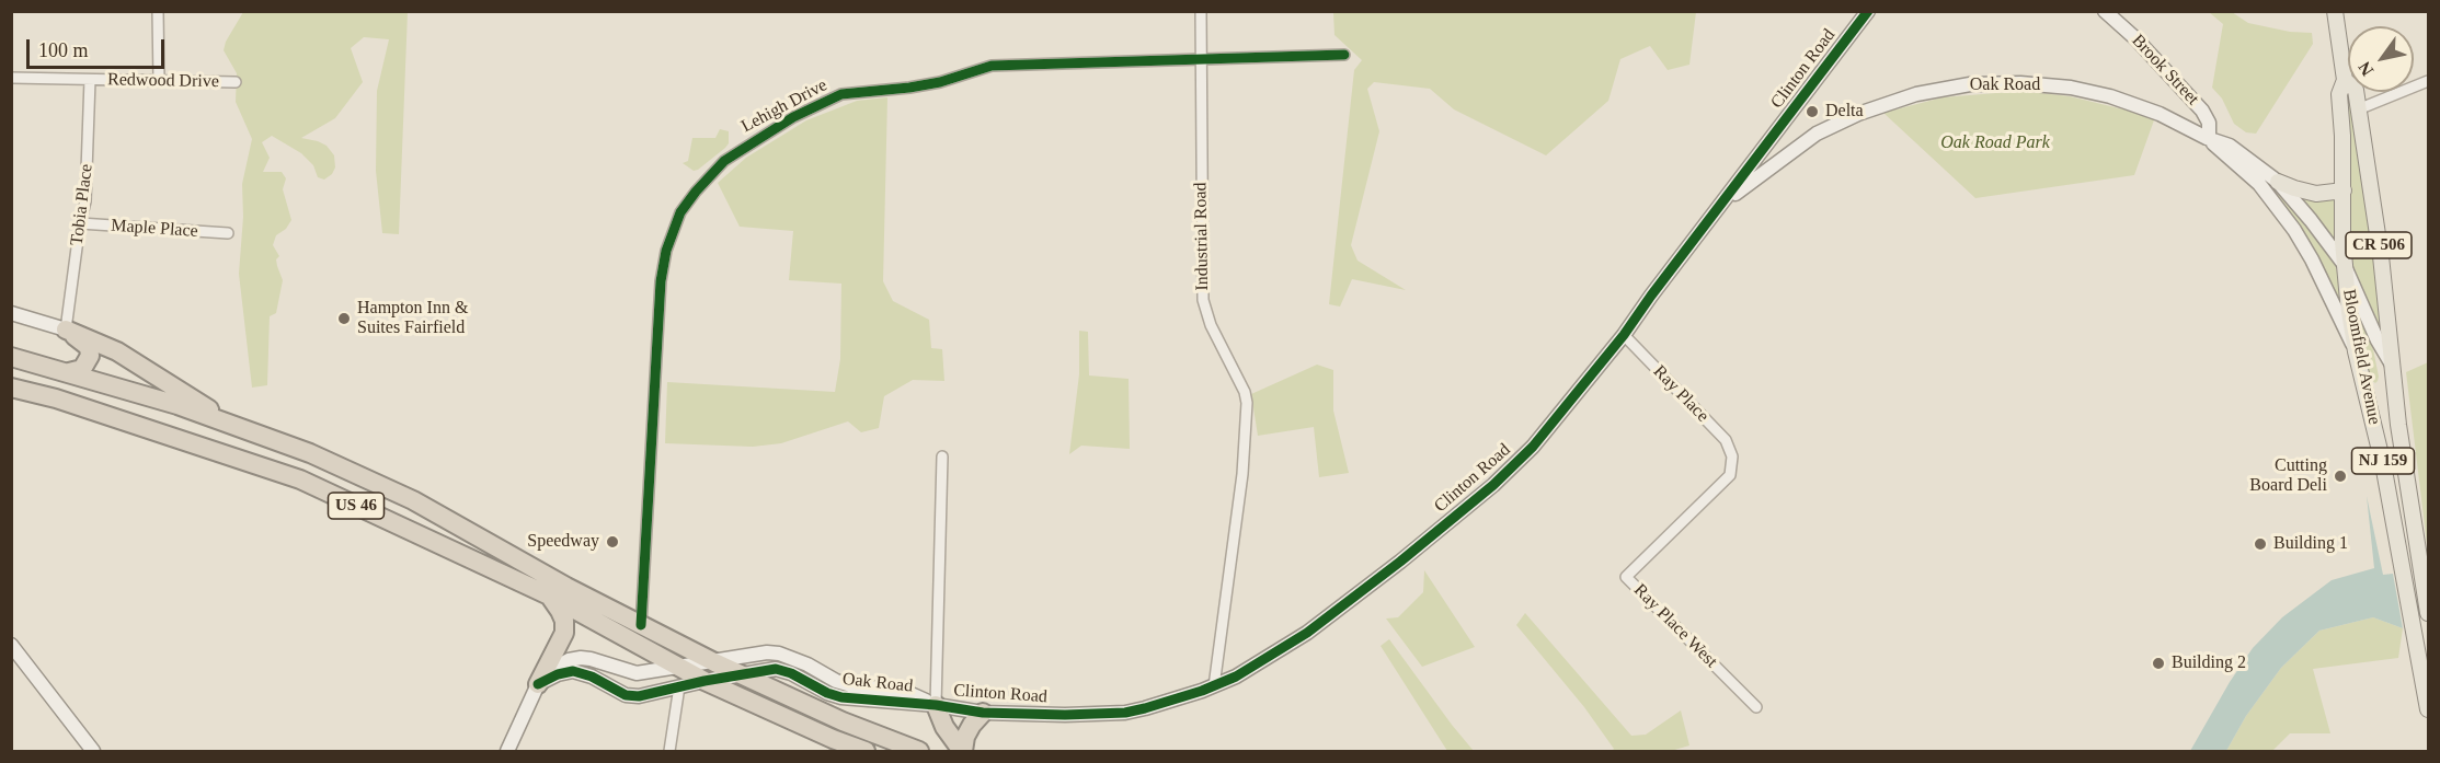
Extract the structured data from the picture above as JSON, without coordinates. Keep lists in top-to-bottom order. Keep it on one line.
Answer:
{"streets":{"highway":["US 46"],"main road":["CR 506","Bloomfield Avenue","NJ 159"],"street":["Clinton Road","Brook Street","Redwood Drive","Oak Road","Lehigh Drive","Tobia Place","Maple Place","Industrial Road","Ray Place","Ray Place West"]},"crossings":[["Clinton Road","Oak Road"],["Clinton Road","Industrial Road"],["Clinton Road","Ray Place"],["Brook Street","Oak Road"],["Redwood Drive","Tobia Place"],["Oak Road","Bloomfield Avenue"],["Oak Road","US 46"],["Lehigh Drive","Industrial Road"],["Lehigh Drive","US 46"],["Tobia Place","Maple Place"],["Ray Place","Ray Place West"]],"parks":["Oak Road Park"],"places":["Delta","Hampton Inn & Suites Fairfield","Cutting Board Deli","Speedway","Building 1","Building 2"],"scale_bar":"100 m","north":"bottom left"}
